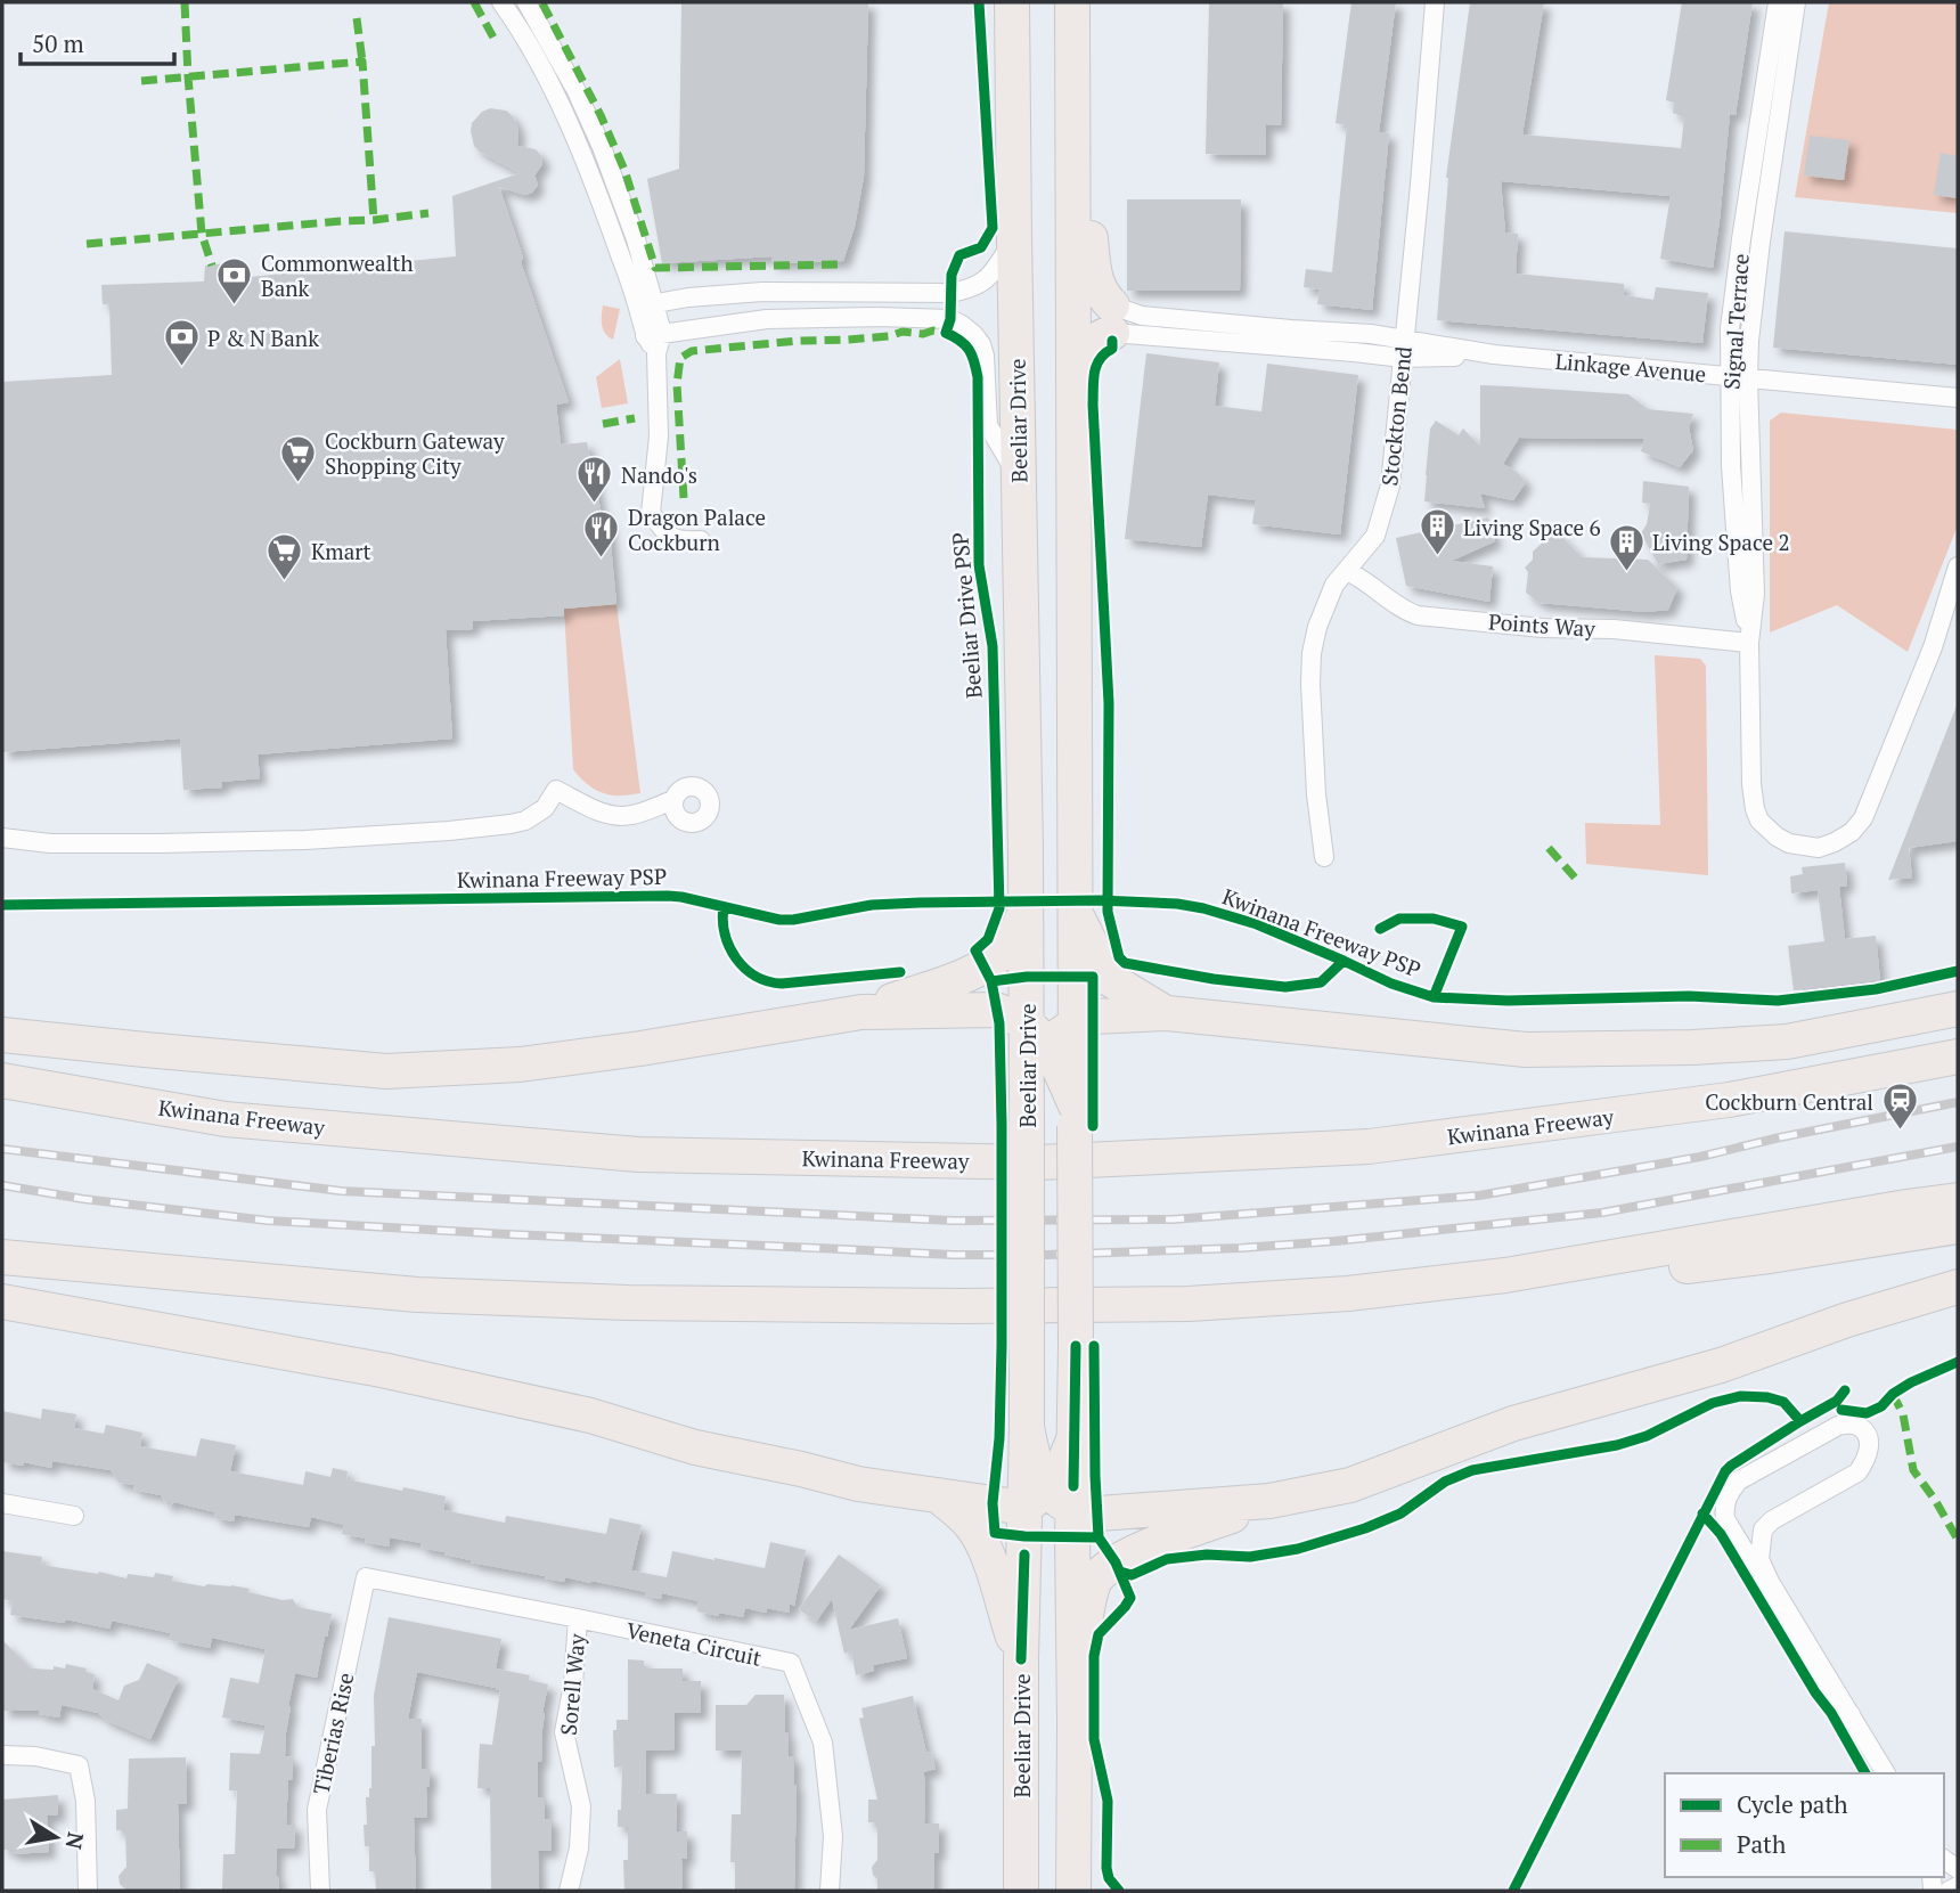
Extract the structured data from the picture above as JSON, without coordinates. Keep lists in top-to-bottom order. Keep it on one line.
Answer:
{"streets":{"highway":["Beeliar Drive","Kwinana Freeway"],"street":["Signal Terrace","Linkage Avenue","Stockton Bend","Points Way","Veneta Circuit","Sorell Way","Tiberias Rise"],"cycle path":["Beeliar Drive PSP","Kwinana Freeway PSP"]},"crossings":[["Signal Terrace","Linkage Avenue"],["Signal Terrace","Points Way"],["Linkage Avenue","Stockton Bend"],["Stockton Bend","Points Way"],["Veneta Circuit","Sorell Way"],["Veneta Circuit","Tiberias Rise"]],"places":{"bank":["Commonwealth Bank","P & N Bank"],"supermarket":["Cockburn Gateway Shopping City","Kmart"],"restaurant":["Nando's","Dragon Palace Cockburn"],"building":["Living Space 6","Living Space 2"],"station":["Cockburn Central"]},"legend":["Cycle path","Path"],"scale_bar":"50 m","north":"right"}
